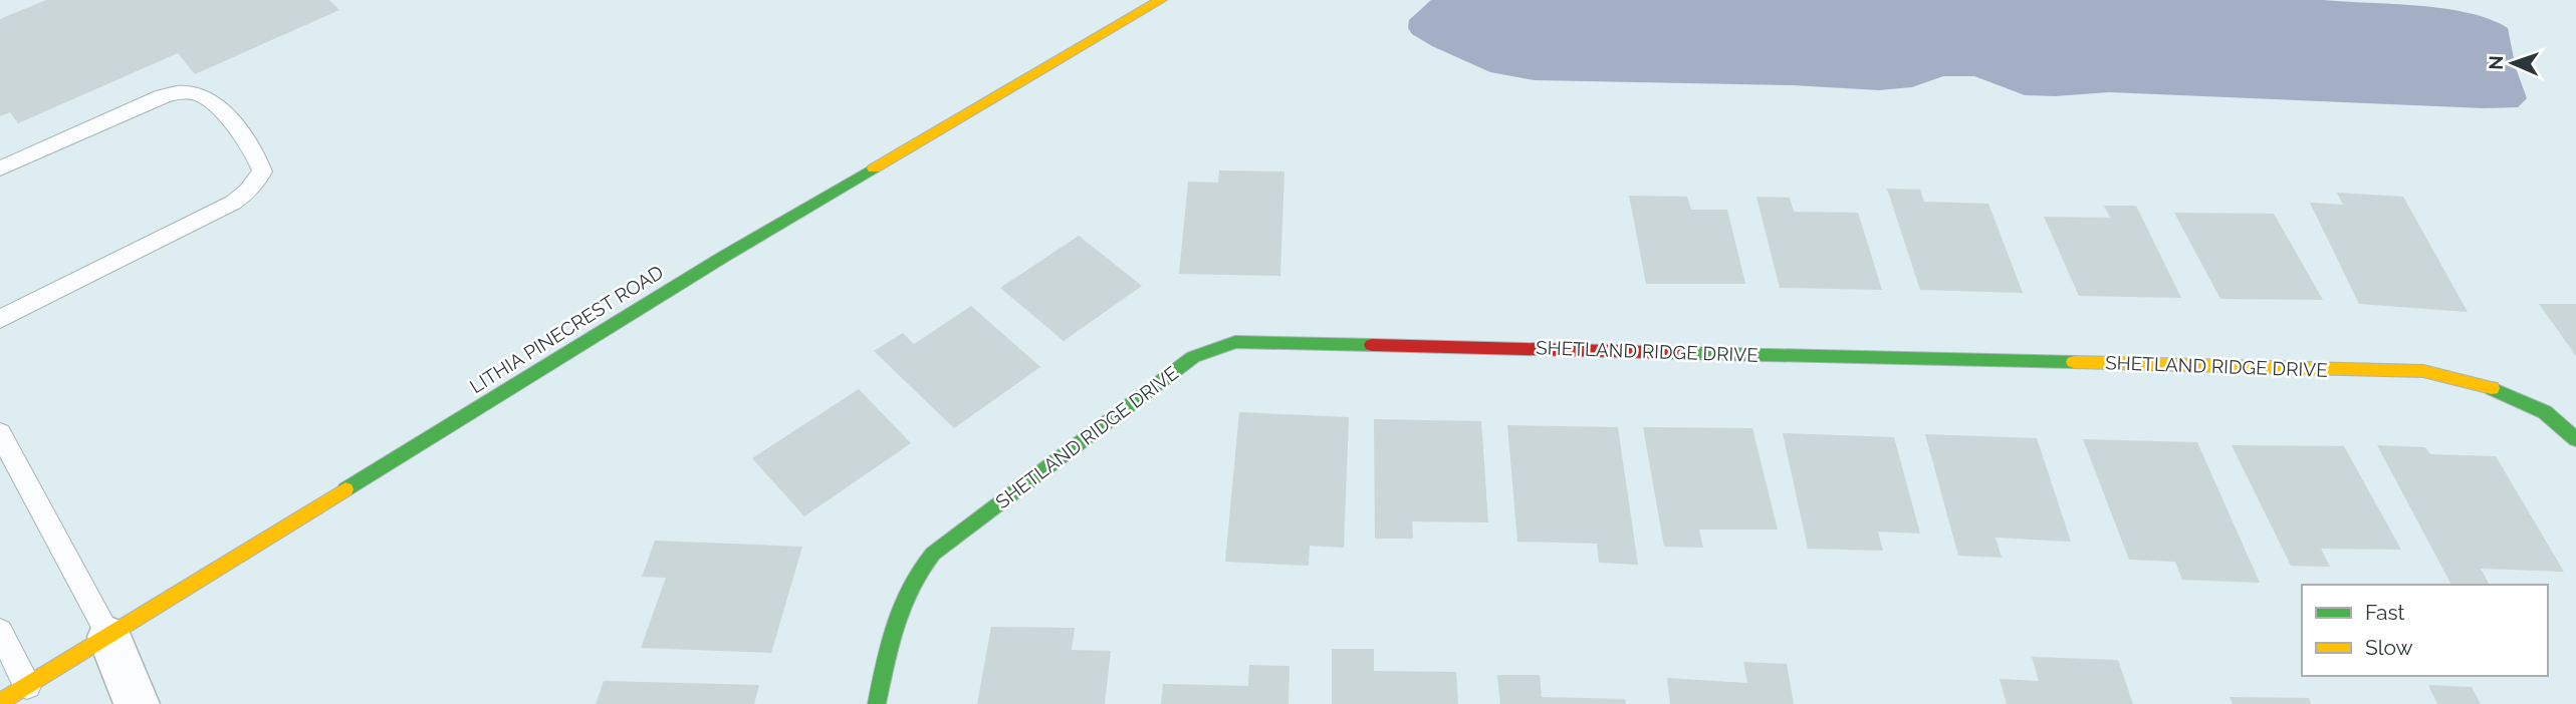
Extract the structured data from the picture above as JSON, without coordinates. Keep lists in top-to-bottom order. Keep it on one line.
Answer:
{"streets":{"street":["LITHIA PINECREST ROAD","SHETLAND RIDGE DRIVE"]},"legend":["Fast","Slow"],"north":"left"}
